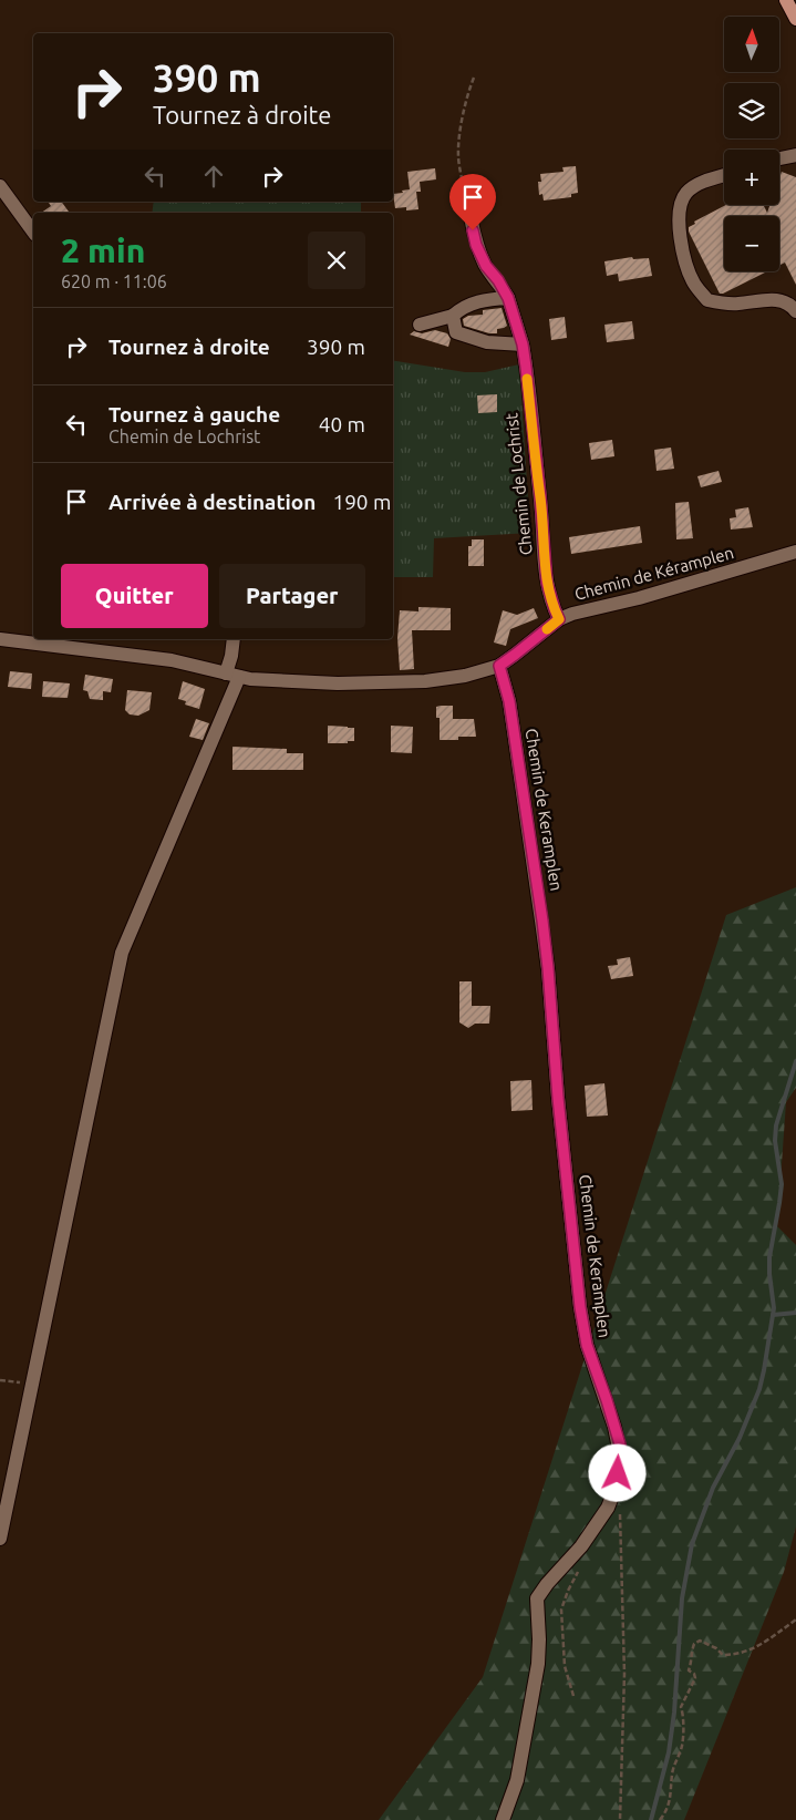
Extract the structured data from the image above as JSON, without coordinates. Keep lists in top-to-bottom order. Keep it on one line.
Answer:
{"streets":{"street":["Chemin de Lochrist","Chemin de Kéramplen","Chemin de Keramplen"]},"crossings":[["Chemin de Lochrist","Chemin de Kéramplen"],["Chemin de Kéramplen","Chemin de Keramplen"]],"north":"top","page":{"map_buttons":["+","−"],"turn":["390 m","Tournez à droite"],"heading":["2 min","620 m · 11:06"],"list":[{"name":"Tournez à droite","value":"390 m"},{"name":"Tournez à gauche","note":"Chemin de Lochrist","value":"40 m"},{"name":"Arrivée à destination","value":"190 m"}],"buttons":["Quitter","Partager"]}}
